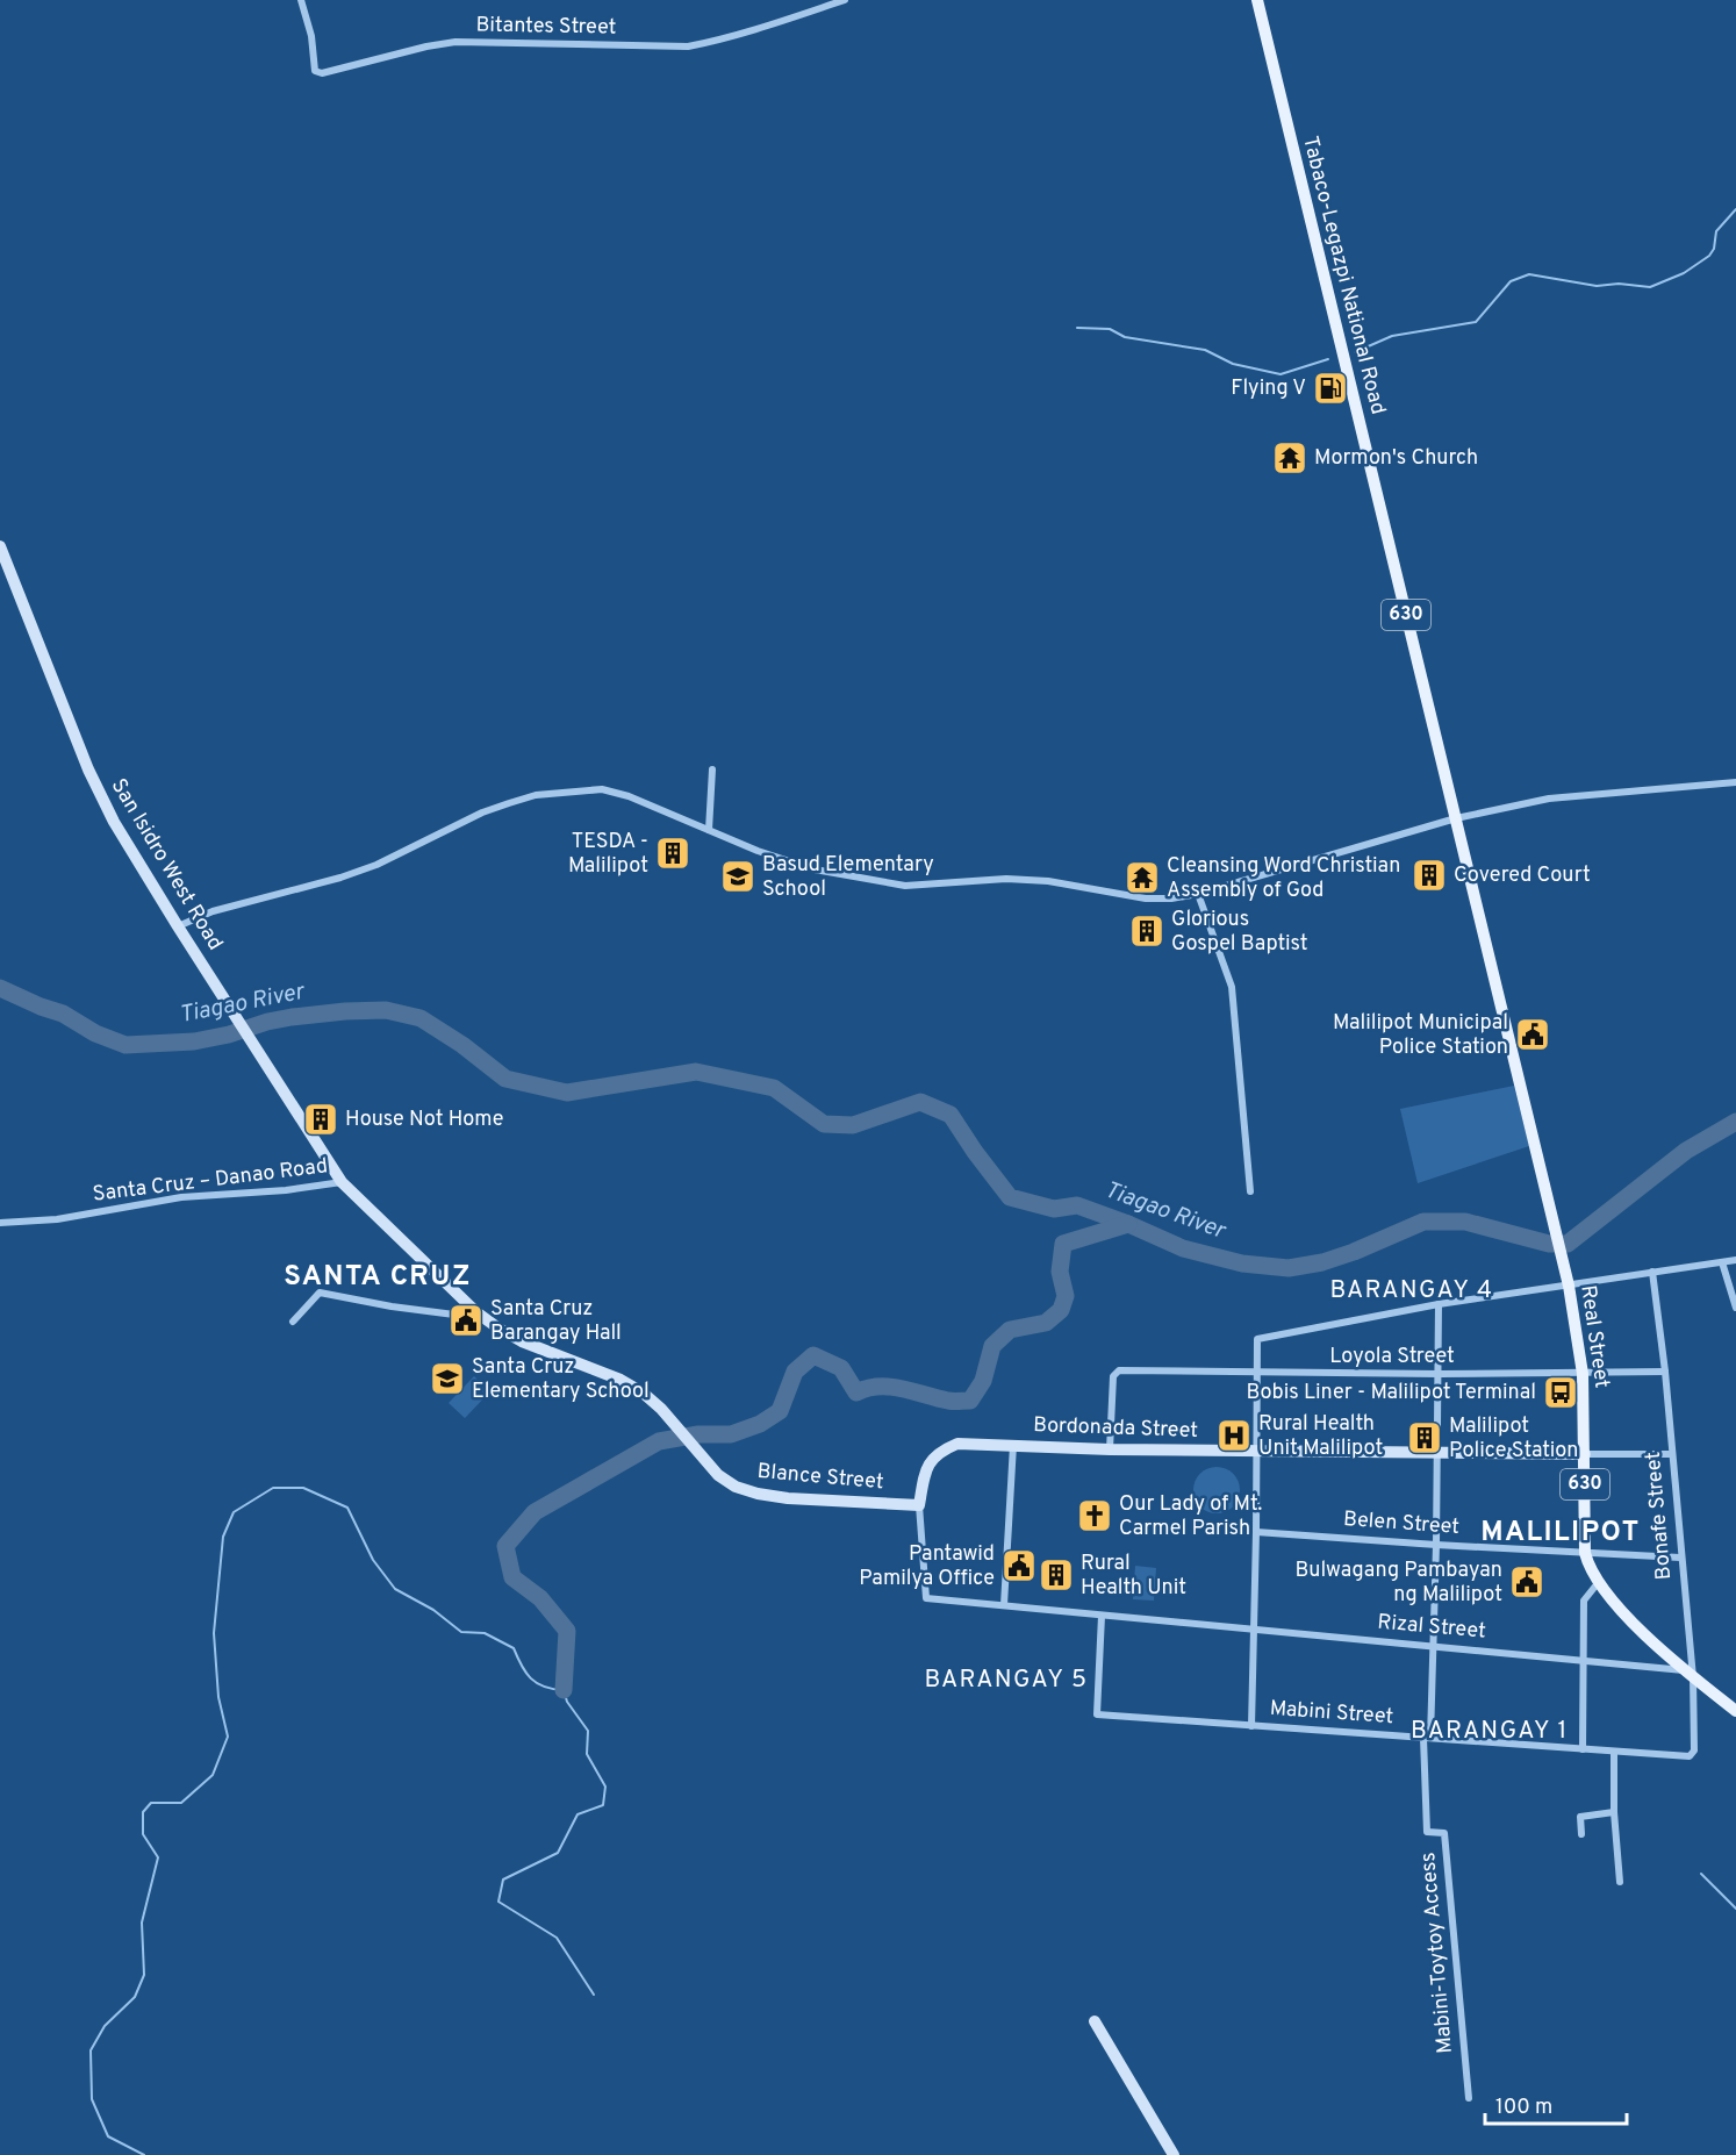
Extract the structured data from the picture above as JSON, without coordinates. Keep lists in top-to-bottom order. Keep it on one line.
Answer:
{"streets":{"main road":["Tabaco-Legazpi National Road","630","Real Street"],"street":["Bitantes Street","San Isidro West Road","Santa Cruz – Danao Road","Loyola Street","Bordonada Street","Blance Street","Bonafe Street","Belen Street","Rizal Street","Mabini Street","Mabini-Toytoy Access"]},"crossings":[["Tabaco-Legazpi National Road","Real Street"],["630","Real Street"],["630","Bonafe Street"],["630","Rizal Street"],["San Isidro West Road","Santa Cruz – Danao Road"],["San Isidro West Road","Blance Street"],["Real Street","Loyola Street"],["Real Street","Bordonada Street"],["Real Street","Bonafe Street"],["Real Street","Belen Street"],["Real Street","Rizal Street"],["Loyola Street","Bordonada Street"],["Loyola Street","Bonafe Street"],["Bordonada Street","Blance Street"],["Bordonada Street","Rizal Street"],["Blance Street","Rizal Street"],["Bonafe Street","Belen Street"],["Bonafe Street","Rizal Street"],["Bonafe Street","Mabini Street"],["Rizal Street","Mabini Street"],["Mabini Street","Mabini-Toytoy Access"]],"districts":["SANTA CRUZ","BARANGAY 4","MALILIPOT","BARANGAY 5","BARANGAY 1"],"water":["Tiagao River"],"places":{"fuel station":["Flying V"],"temple":["Mormon's Church","Cleansing Word Christian Assembly of God"],"building":["TESDA - Malilipot","Covered Court","Glorious Gospel Baptist","House Not Home","Malilipot Police Station","Rural Health Unit"],"school or university":["Basud Elementary School","Santa Cruz Elementary School"],"public building":["Malilipot Municipal Police Station","Santa Cruz Barangay Hall","Pantawid Pamilya Office","Bulwagang Pambayan ng Malilipot"],"bus stop":["Bobis Liner - Malilipot Terminal"],"hospital":["Rural Health Unit Malilipot"],"church":["Our Lady of Mt. Carmel Parish"]},"scale_bar":"100 m"}
